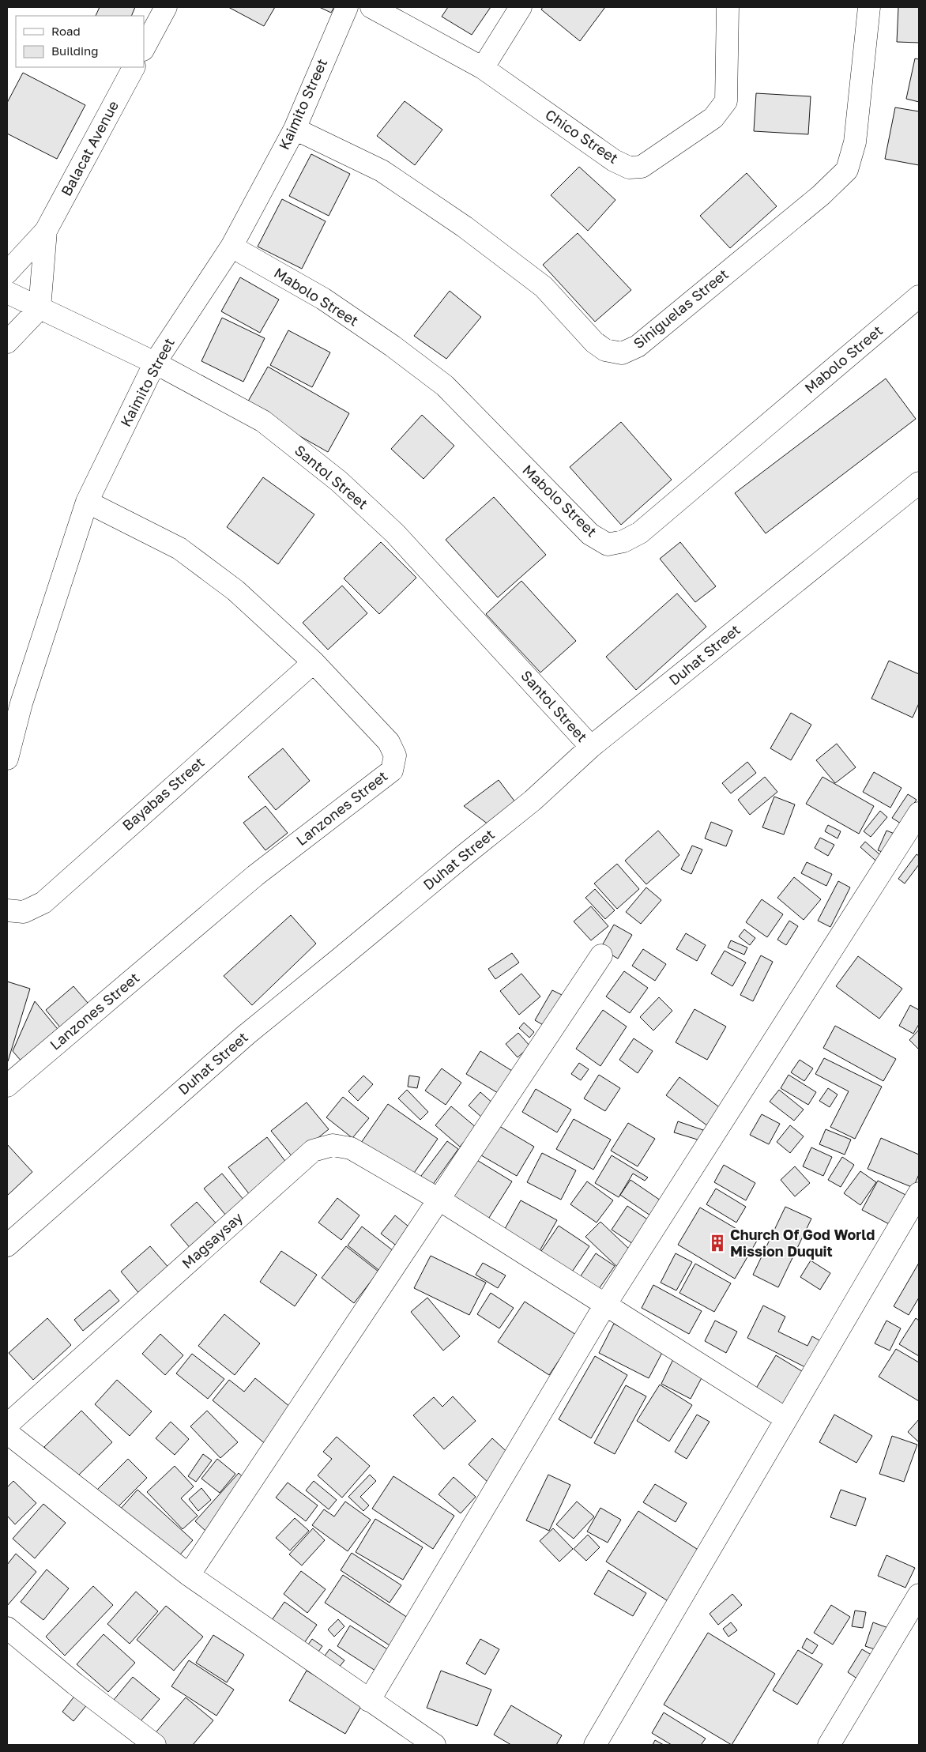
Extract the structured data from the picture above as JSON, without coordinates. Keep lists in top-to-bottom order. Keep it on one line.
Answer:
{"streets":{"street":["Kaimito Street","Chico Street","Balacat Avenue","Mabolo Street","Siniguelas Street","Santol Street","Duhat Street","Bayabas Street","Lanzones Street","Magsaysay"]},"crossings":[["Kaimito Street","Mabolo Street"],["Kaimito Street","Siniguelas Street"],["Kaimito Street","Santol Street"],["Kaimito Street","Lanzones Street"],["Balacat Avenue","Santol Street"],["Santol Street","Duhat Street"],["Bayabas Street","Lanzones Street"]],"places":{"building":["Church Of God World Mission Duquit"]},"legend":["Road","Building"]}
